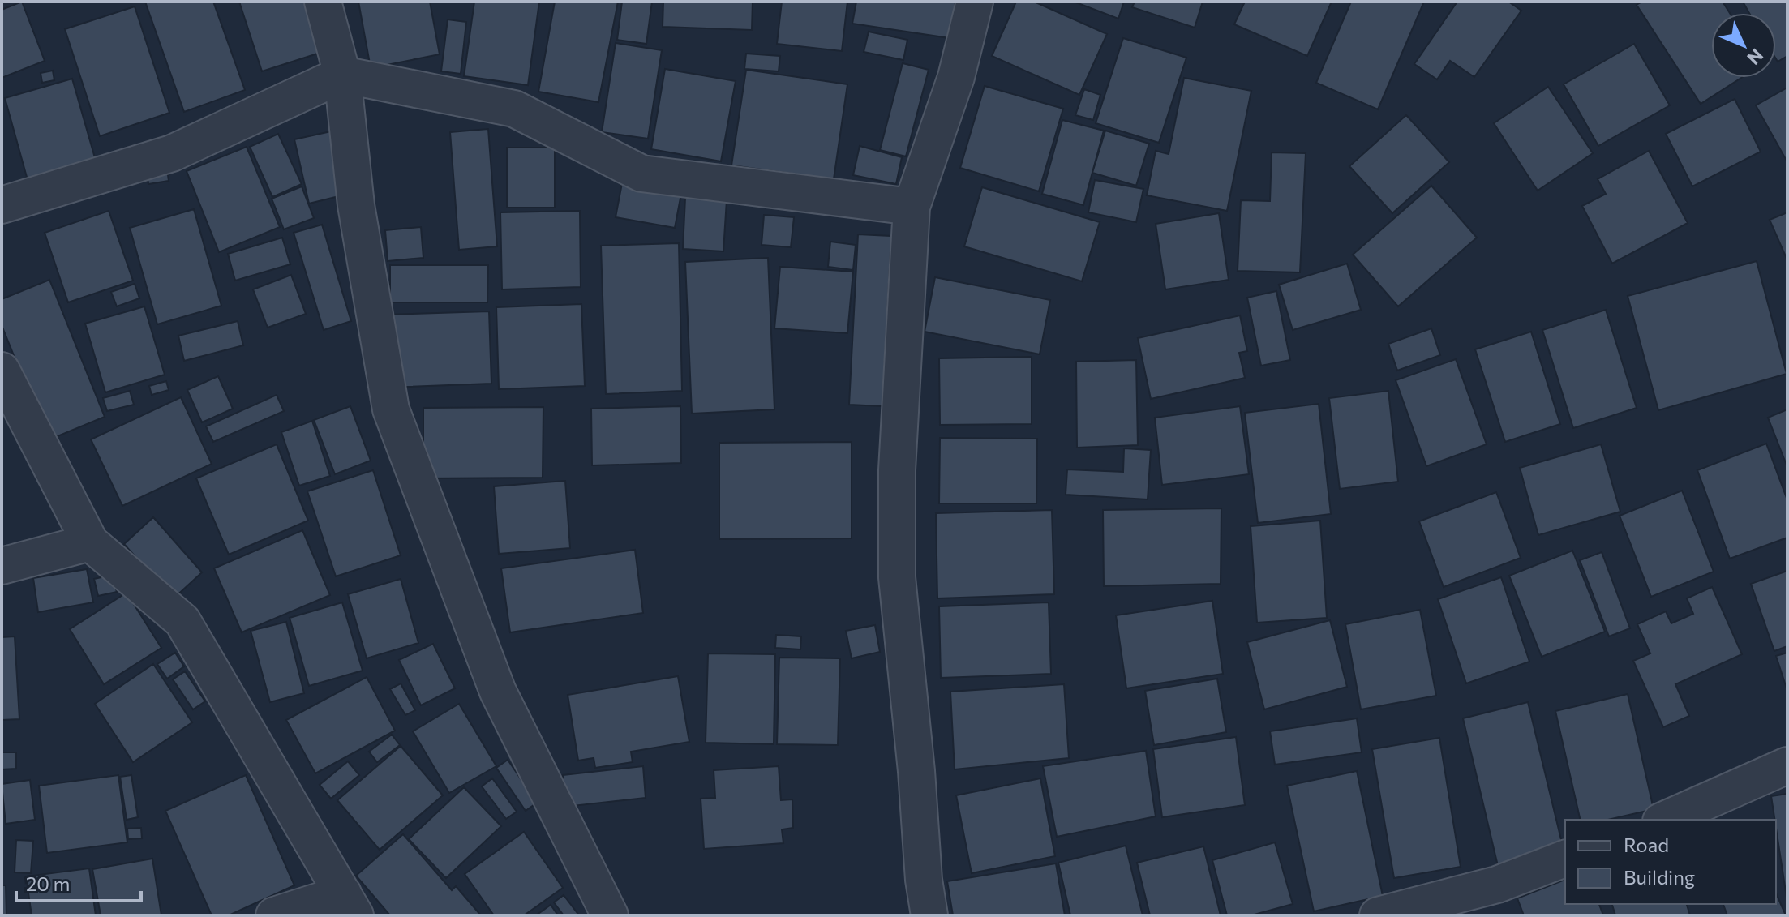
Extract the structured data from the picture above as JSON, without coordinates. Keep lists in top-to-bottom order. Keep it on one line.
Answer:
{"legend":["Road","Building"],"scale_bar":"20 m","north":"bottom right"}
